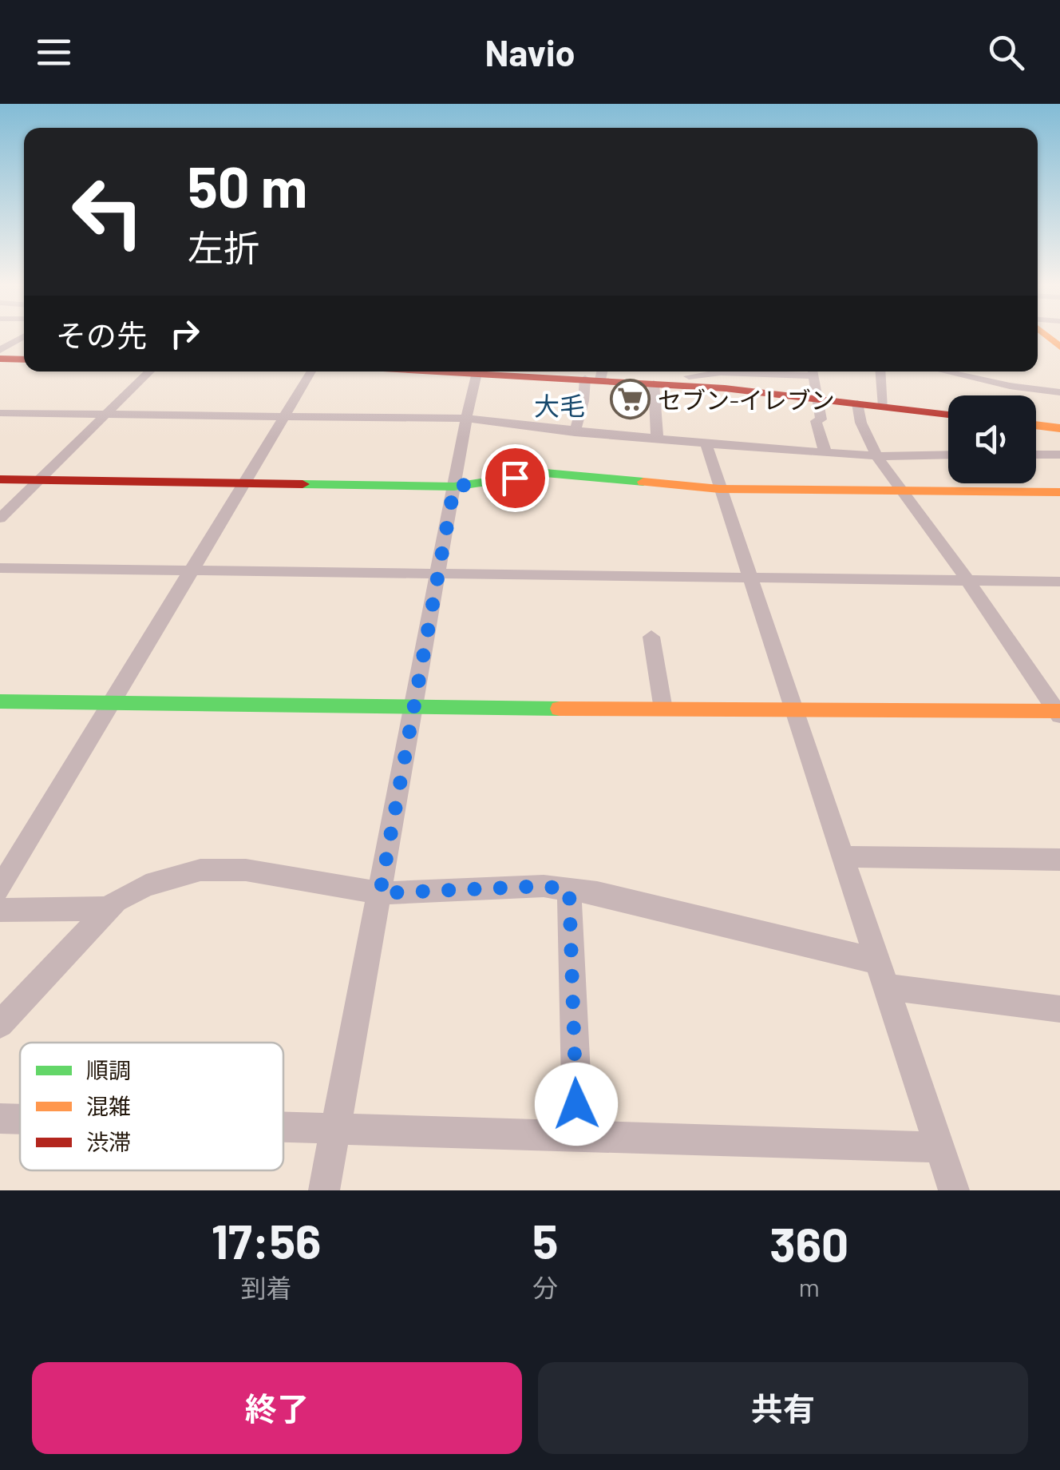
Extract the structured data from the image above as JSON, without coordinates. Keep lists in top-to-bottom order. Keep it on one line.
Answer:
{"districts":["大毛"],"places":{"supermarket":["セブン-イレブン"]},"legend":["順調","混雑","渋滞"],"page":{"header":"Navio","turn":["50 m","左折"],"then":"その先","eta":["17:56","到着","5","分","360","m"],"buttons":["終了","共有"]}}
